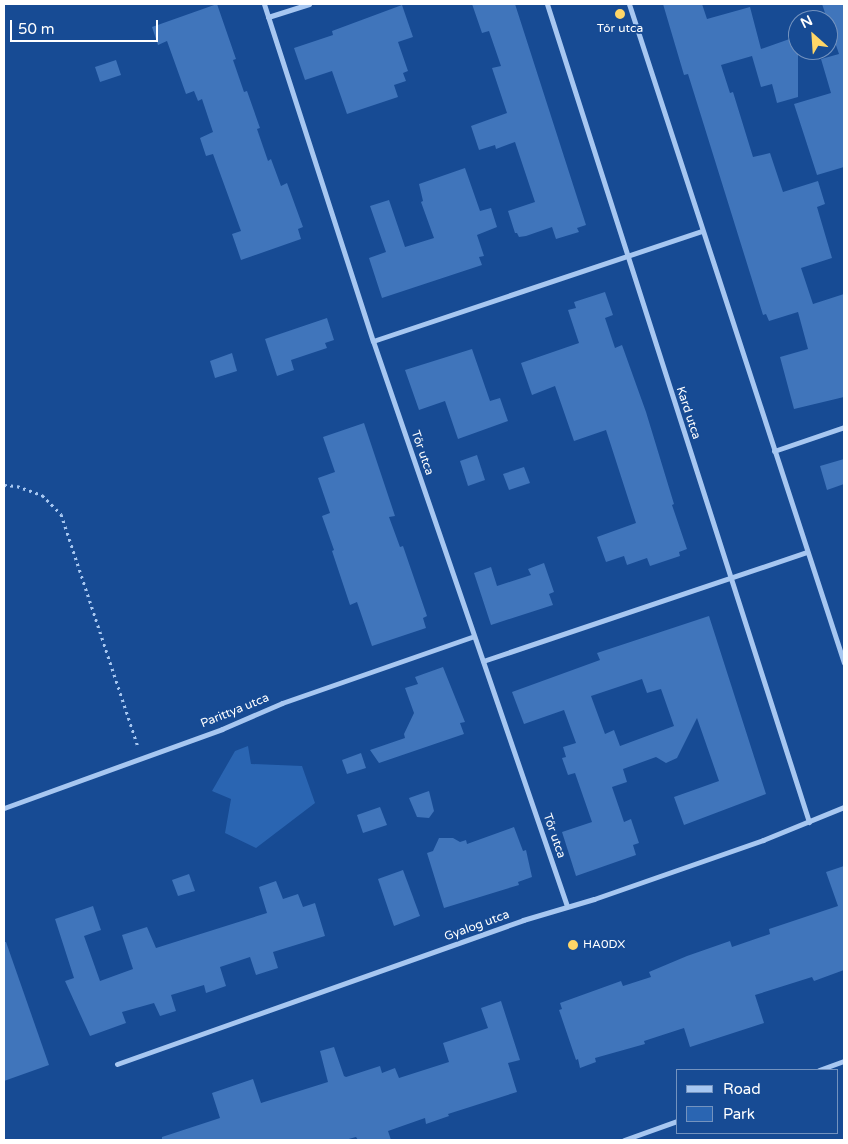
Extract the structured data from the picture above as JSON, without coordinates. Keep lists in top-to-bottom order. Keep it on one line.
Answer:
{"streets":{"street":["Kard utca","Tőr utca","Parittya utca","Gyalog utca"]},"crossings":[["Kard utca","Gyalog utca"],["Tőr utca","Parittya utca"],["Tőr utca","Gyalog utca"]],"places":["Tőr utca","HA0DX"],"legend":["Road","Park"],"scale_bar":"50 m","north":"top left"}
